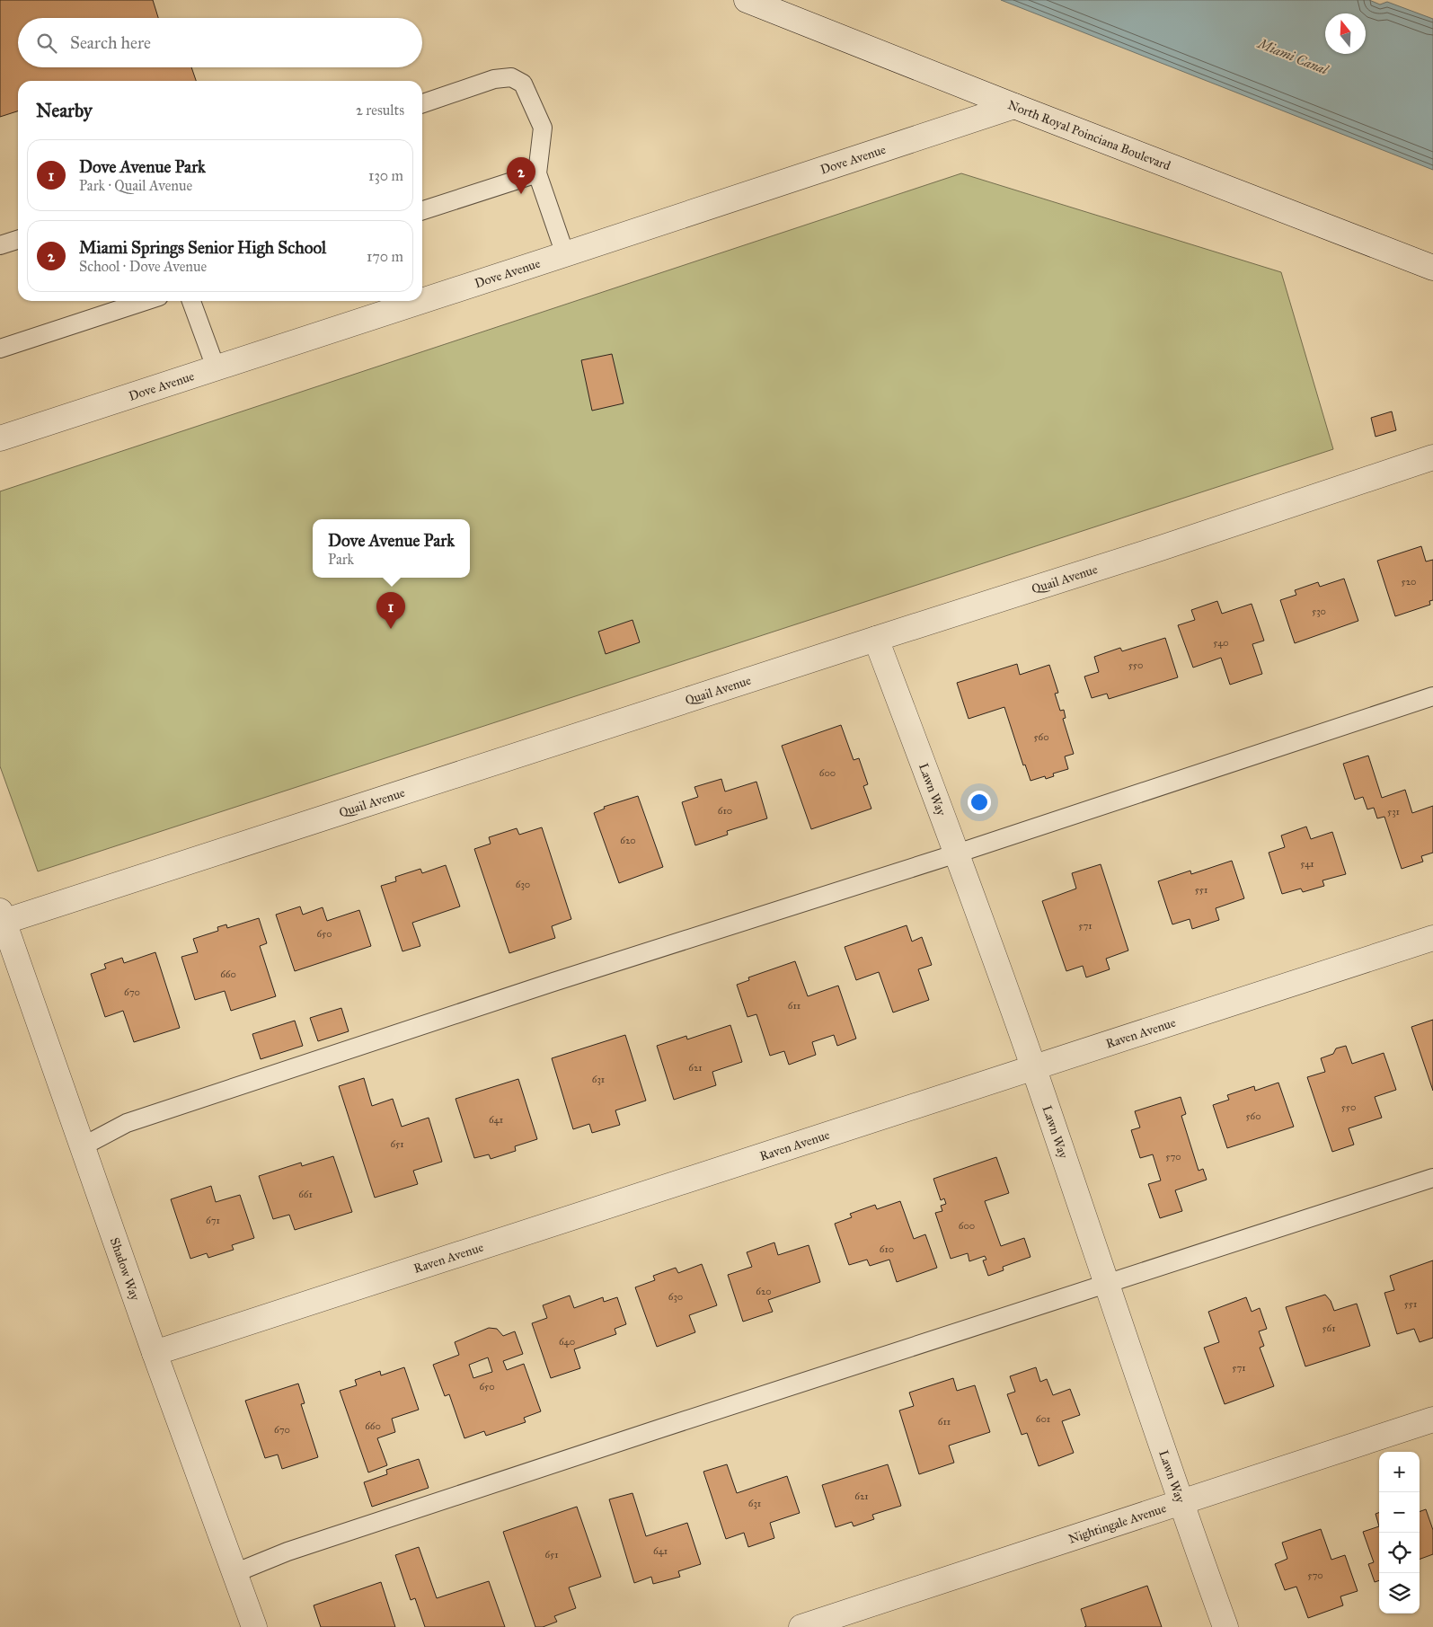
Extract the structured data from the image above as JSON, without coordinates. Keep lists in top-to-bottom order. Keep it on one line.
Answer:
{"streets":{"street":["North Royal Poinciana Boulevard","Dove Avenue","Quail Avenue","Lawn Way","Raven Avenue","Shadow Way","Nightingale Avenue"]},"crossings":[["North Royal Poinciana Boulevard","Dove Avenue"],["Quail Avenue","Lawn Way"],["Quail Avenue","Shadow Way"],["Lawn Way","Raven Avenue"],["Lawn Way","Nightingale Avenue"],["Raven Avenue","Shadow Way"]],"water":["Miami Canal"],"house_numbers":["520","530","540","550","560","600","610","531","620","541","630","551","571","650","660","670","611","621","631","550","560","641","651","570","661","671","600","610","620","630","551","561","640","571","650","601","611","660","670","621","631","641","651","570"],"north":"top","page":{"search":"Search here","heading":["Nearby","2 results"],"list":[{"mark":"1","name":"Dove Avenue Park","note":"Park · Quail Avenue","value":"130 m"},{"mark":"2","name":"Miami Springs Senior High School","note":"School · Dove Avenue","value":"170 m"}],"pins":["2","1"],"popup":["Dove Avenue Park","Park"],"map_buttons":["+","−"]}}
